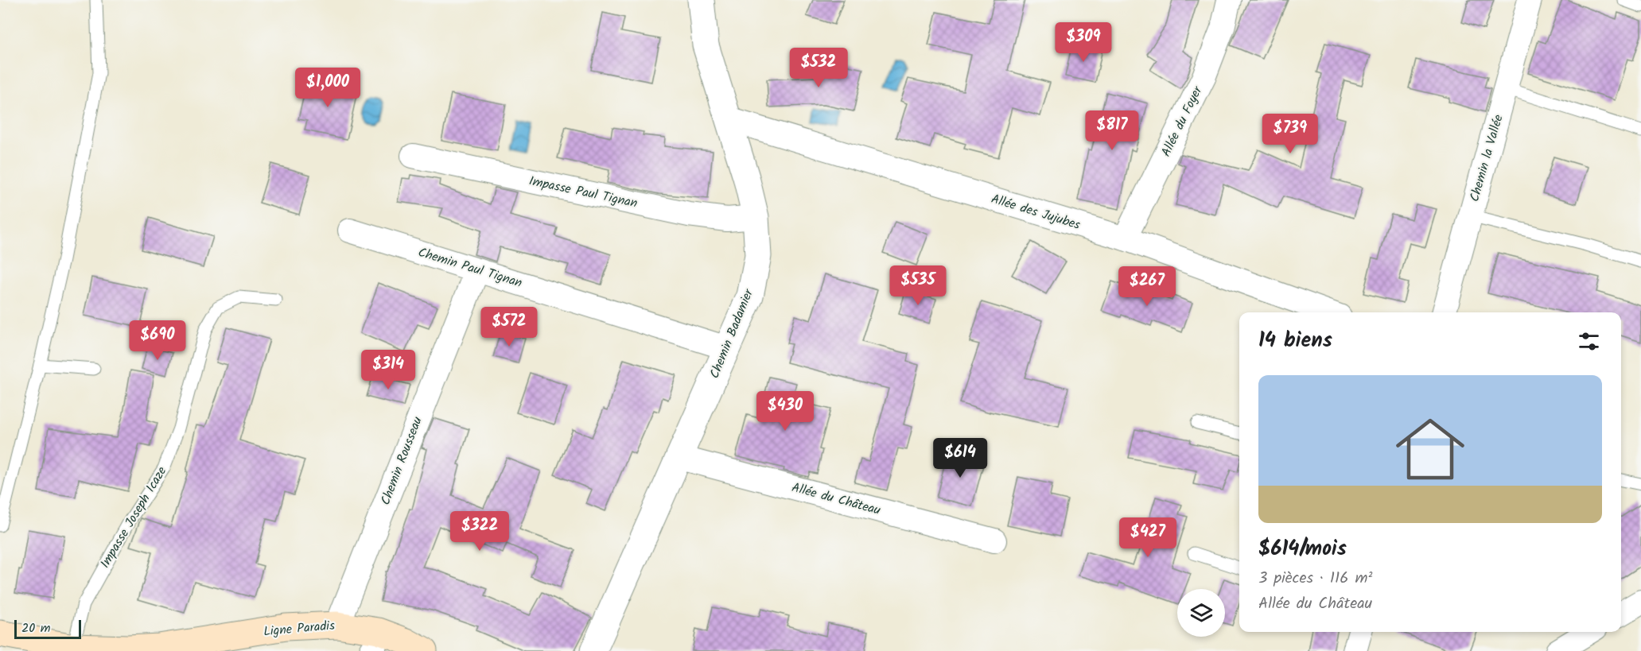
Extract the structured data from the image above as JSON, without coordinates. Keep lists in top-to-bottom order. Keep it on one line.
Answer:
{"streets":{"main road":["Ligne Paradis"],"street":["Allée du Foyer","Chemin la Vallée","Impasse Paul Tignan","Allée des Jujubes","Chemin Paul Tignan","Chemin Badamier","Chemin Rousseau","Allée du Château"],"lane":["Impasse Joseph Icaze"]},"crossings":[["Allée du Foyer","Allée des Jujubes"],["Impasse Paul Tignan","Chemin Badamier"],["Allée des Jujubes","Chemin Badamier"],["Chemin Paul Tignan","Chemin Badamier"],["Chemin Paul Tignan","Chemin Rousseau"],["Chemin Badamier","Allée du Château"],["Chemin Rousseau","Ligne Paradis"],["Impasse Joseph Icaze","Ligne Paradis"]],"scale_bar":"20 m","page":{"price":["$309","$532","$1,000","$817","$739","$535","$267","$572","$690","$314","$430","$614","$322","$427"],"heading":"14 biens","list":[{"name":"$614/mois","note":"3 pièces · 116 m² · Allée du Château"}],"scale":"20 m"}}
